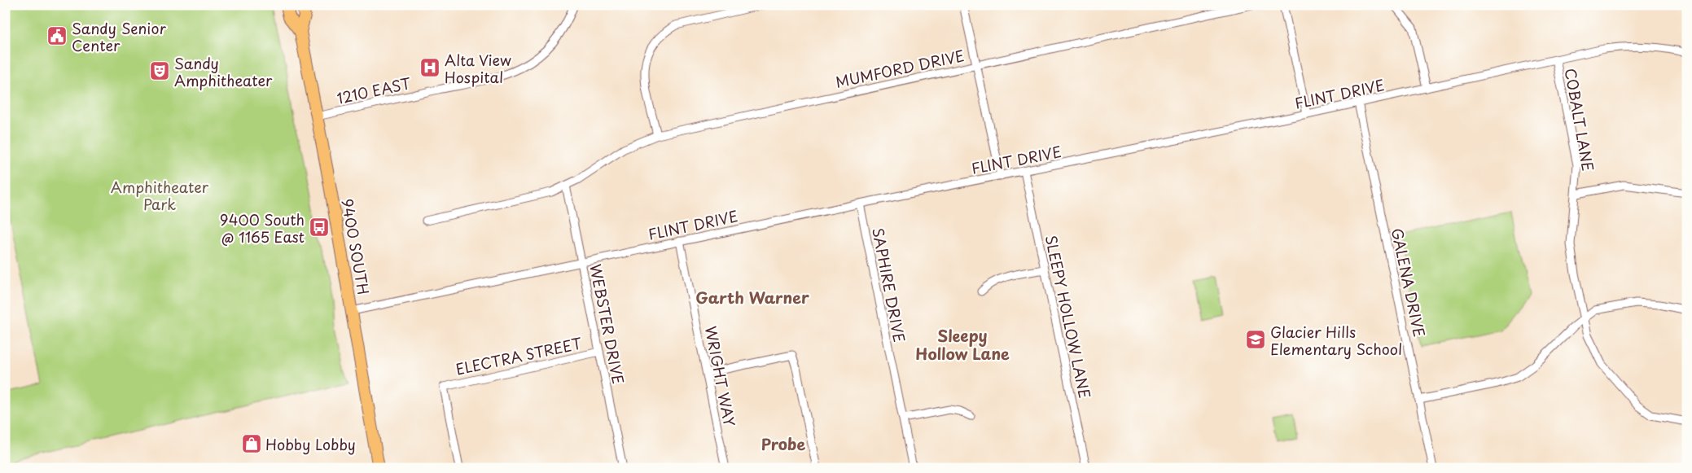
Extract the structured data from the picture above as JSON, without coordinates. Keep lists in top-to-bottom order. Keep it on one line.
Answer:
{"streets":{"main road":["9400 SOUTH"],"street":["MUMFORD DRIVE","1210 EAST","FLINT DRIVE","COBALT LANE","GALENA DRIVE","SAPHIRE DRIVE","SLEEPY HOLLOW LANE","WEBSTER DRIVE","ELECTRA STREET","WRIGHT WAY"]},"crossings":[["MUMFORD DRIVE","WEBSTER DRIVE"],["1210 EAST","9400 SOUTH"],["FLINT DRIVE","COBALT LANE"],["FLINT DRIVE","9400 SOUTH"],["FLINT DRIVE","GALENA DRIVE"],["FLINT DRIVE","SAPHIRE DRIVE"],["FLINT DRIVE","SLEEPY HOLLOW LANE"],["FLINT DRIVE","WEBSTER DRIVE"],["FLINT DRIVE","WRIGHT WAY"],["WEBSTER DRIVE","ELECTRA STREET"]],"districts":["Garth Warner","Sleepy Hollow Lane","Probe"],"parks":["Amphitheater Park"],"places":{"public building":["Sandy Senior Center"],"hospital":["Alta View Hospital"],"theatre":["Sandy Amphitheater"],"bus stop":["9400 South @ 1165 East"],"school or university":["Glacier Hills Elementary School"],"shop":["Hobby Lobby"]}}
